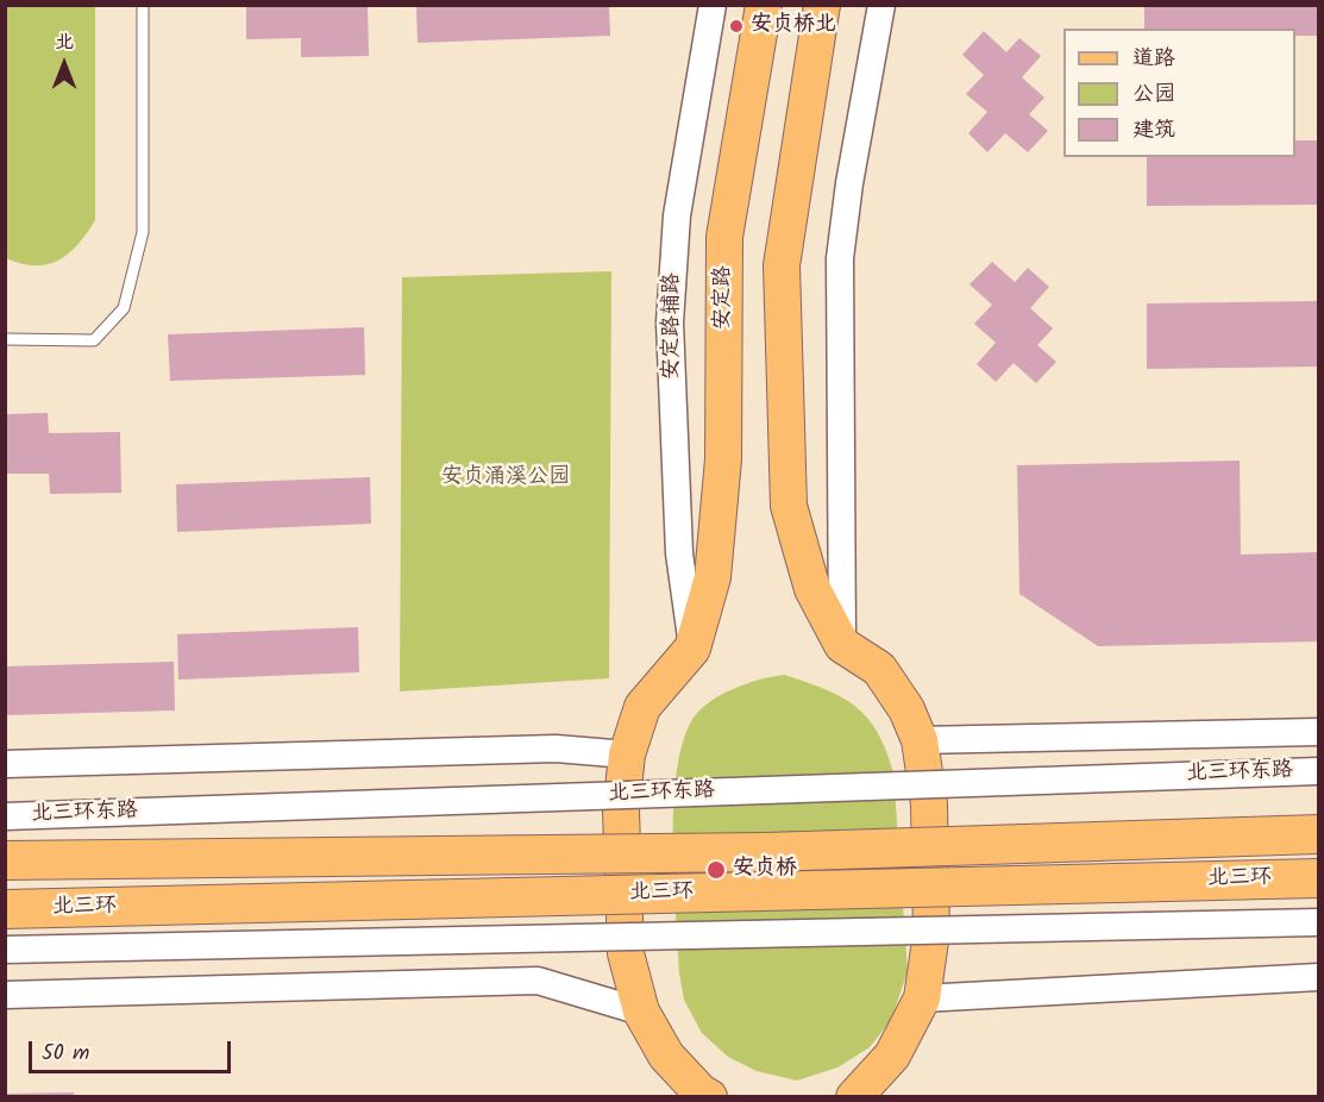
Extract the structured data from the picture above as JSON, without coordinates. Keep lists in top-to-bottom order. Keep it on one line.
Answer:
{"streets":{"highway":["北三环"],"main road":["安定路"],"street":["安定路辅路","北三环东路"]},"crossings":[["安定路","安定路辅路"]],"parks":["安贞涌溪公园"],"places":["安贞桥北","安贞桥"],"legend":["道路","公园","建筑"],"scale_bar":"50 m","north":"top"}
